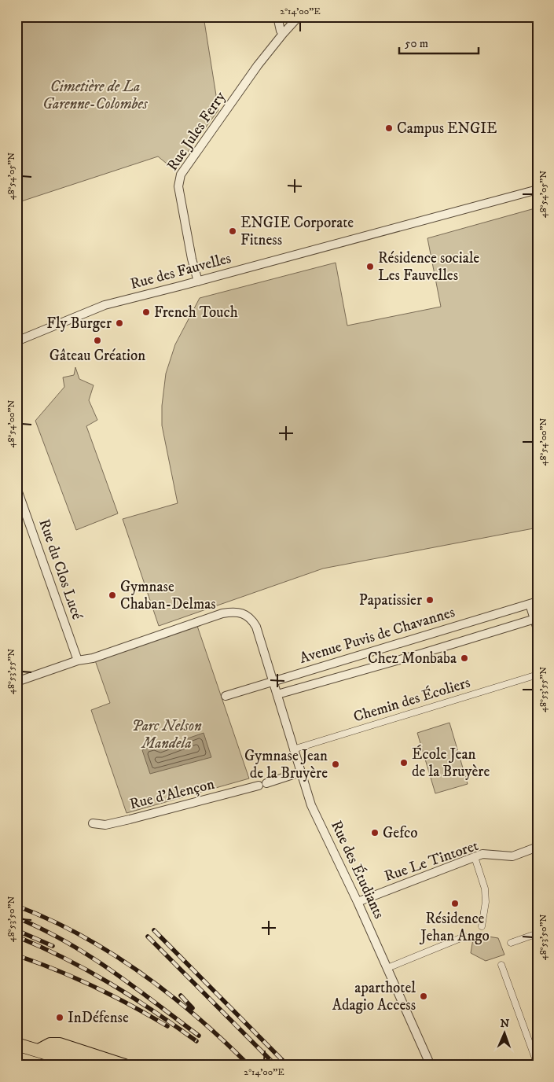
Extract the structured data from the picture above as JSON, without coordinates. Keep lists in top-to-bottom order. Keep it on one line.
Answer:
{"streets":{"street":["Rue Jules Ferry","Rue des Fauvelles","Rue du Clos Lucé","Avenue Puvis de Chavannes","Chemin des Écoliers","Rue d'Alençon","Rue Le Tintoret","Rue des Étudiants"]},"crossings":[["Rue Jules Ferry","Rue des Fauvelles"],["Rue du Clos Lucé","Rue des Étudiants"],["Avenue Puvis de Chavannes","Rue des Étudiants"],["Chemin des Écoliers","Rue des Étudiants"],["Rue d'Alençon","Rue des Étudiants"],["Rue Le Tintoret","Rue des Étudiants"]],"parks":["Cimetière de La Garenne-Colombes","Parc Nelson Mandela"],"places":["Campus ENGIE","ENGIE Corporate Fitness","Résidence sociale Les Fauvelles","French Touch","Fly Burger","Gâteau Création","Gymnase Chaban-Delmas","Papatissier","Chez Monbaba","École Jean de la Bruyère","Gymnase Jean de la Bruyère","Gefco","Résidence Jehan Ango","aparthotel Adagio Access","InDéfense"],"scale_bar":"50 m","north":"top","coordinates":["2°14'00\"E","48°54'05\"N","48°54'00\"N","48°53'55\"N","48°53'50\"N"]}
